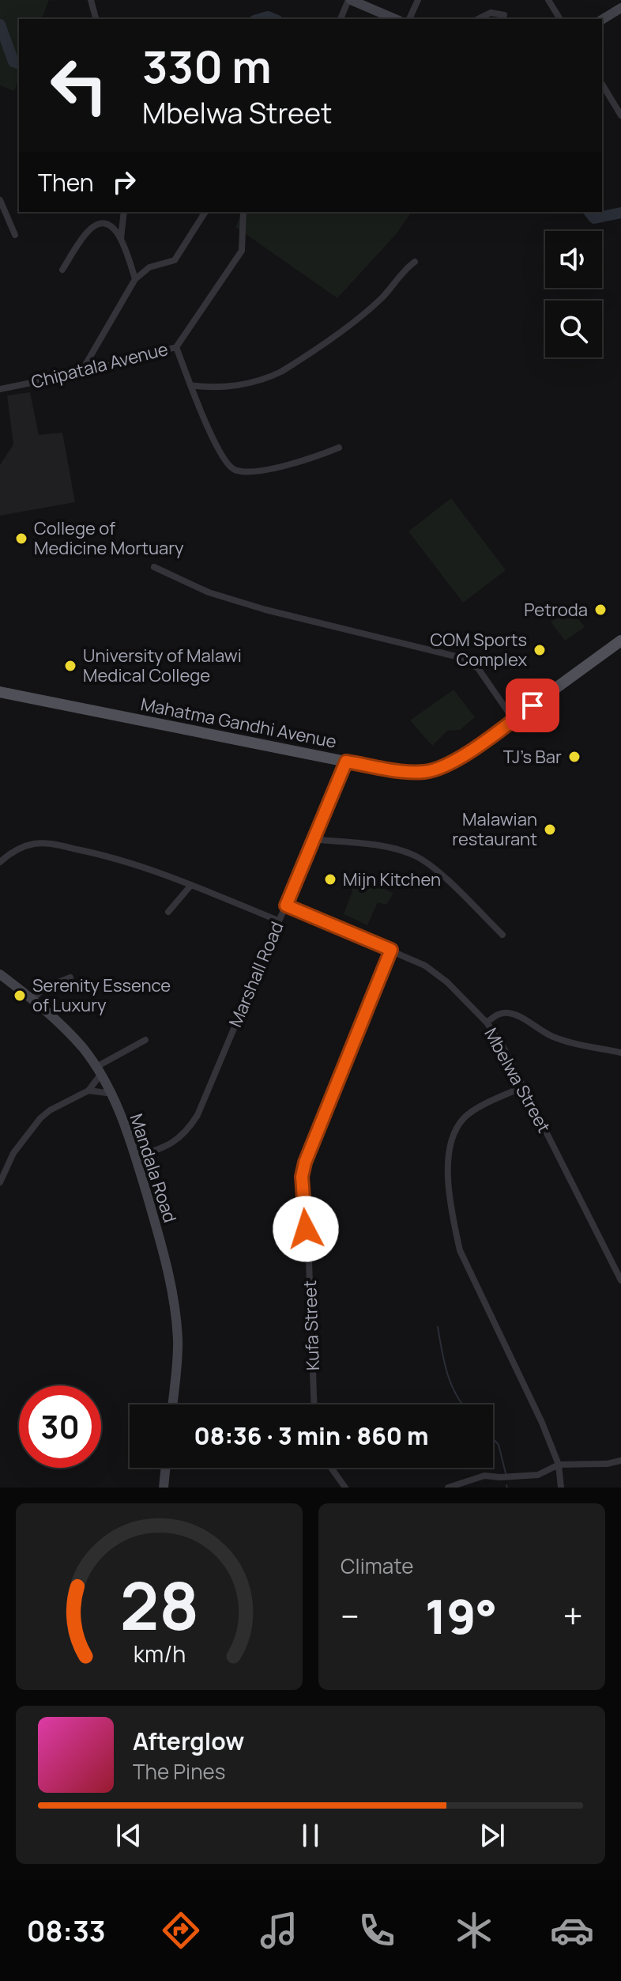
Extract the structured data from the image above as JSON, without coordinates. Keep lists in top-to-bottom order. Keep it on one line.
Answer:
{"streets":{"main road":["Mahatma Gandhi Avenue"],"street":["Chipatala Avenue","Marshall Road","Mbelwa Street","Mandala Road","Kufa Street"]},"crossings":[["Mahatma Gandhi Avenue","Marshall Road"],["Marshall Road","Mbelwa Street"],["Marshall Road","Mandala Road"],["Mbelwa Street","Kufa Street"]],"places":["College of Medicine Mortuary","Petroda","COM Sports Complex","University of Malawi Medical College","TJ's Bar","Malawian restaurant","Mijn Kitchen","Serenity Essence of Luxury"],"page":{"turn":["330 m","Mbelwa Street"],"then":"Then","limit":"30","trip":"08:36 · 3 min · 860 m","tile":"Climate","heat":["−","19°","+"],"song":["Afterglow","The Pines"],"tabs":"08:33","gauge":["28","km/h"]}}
